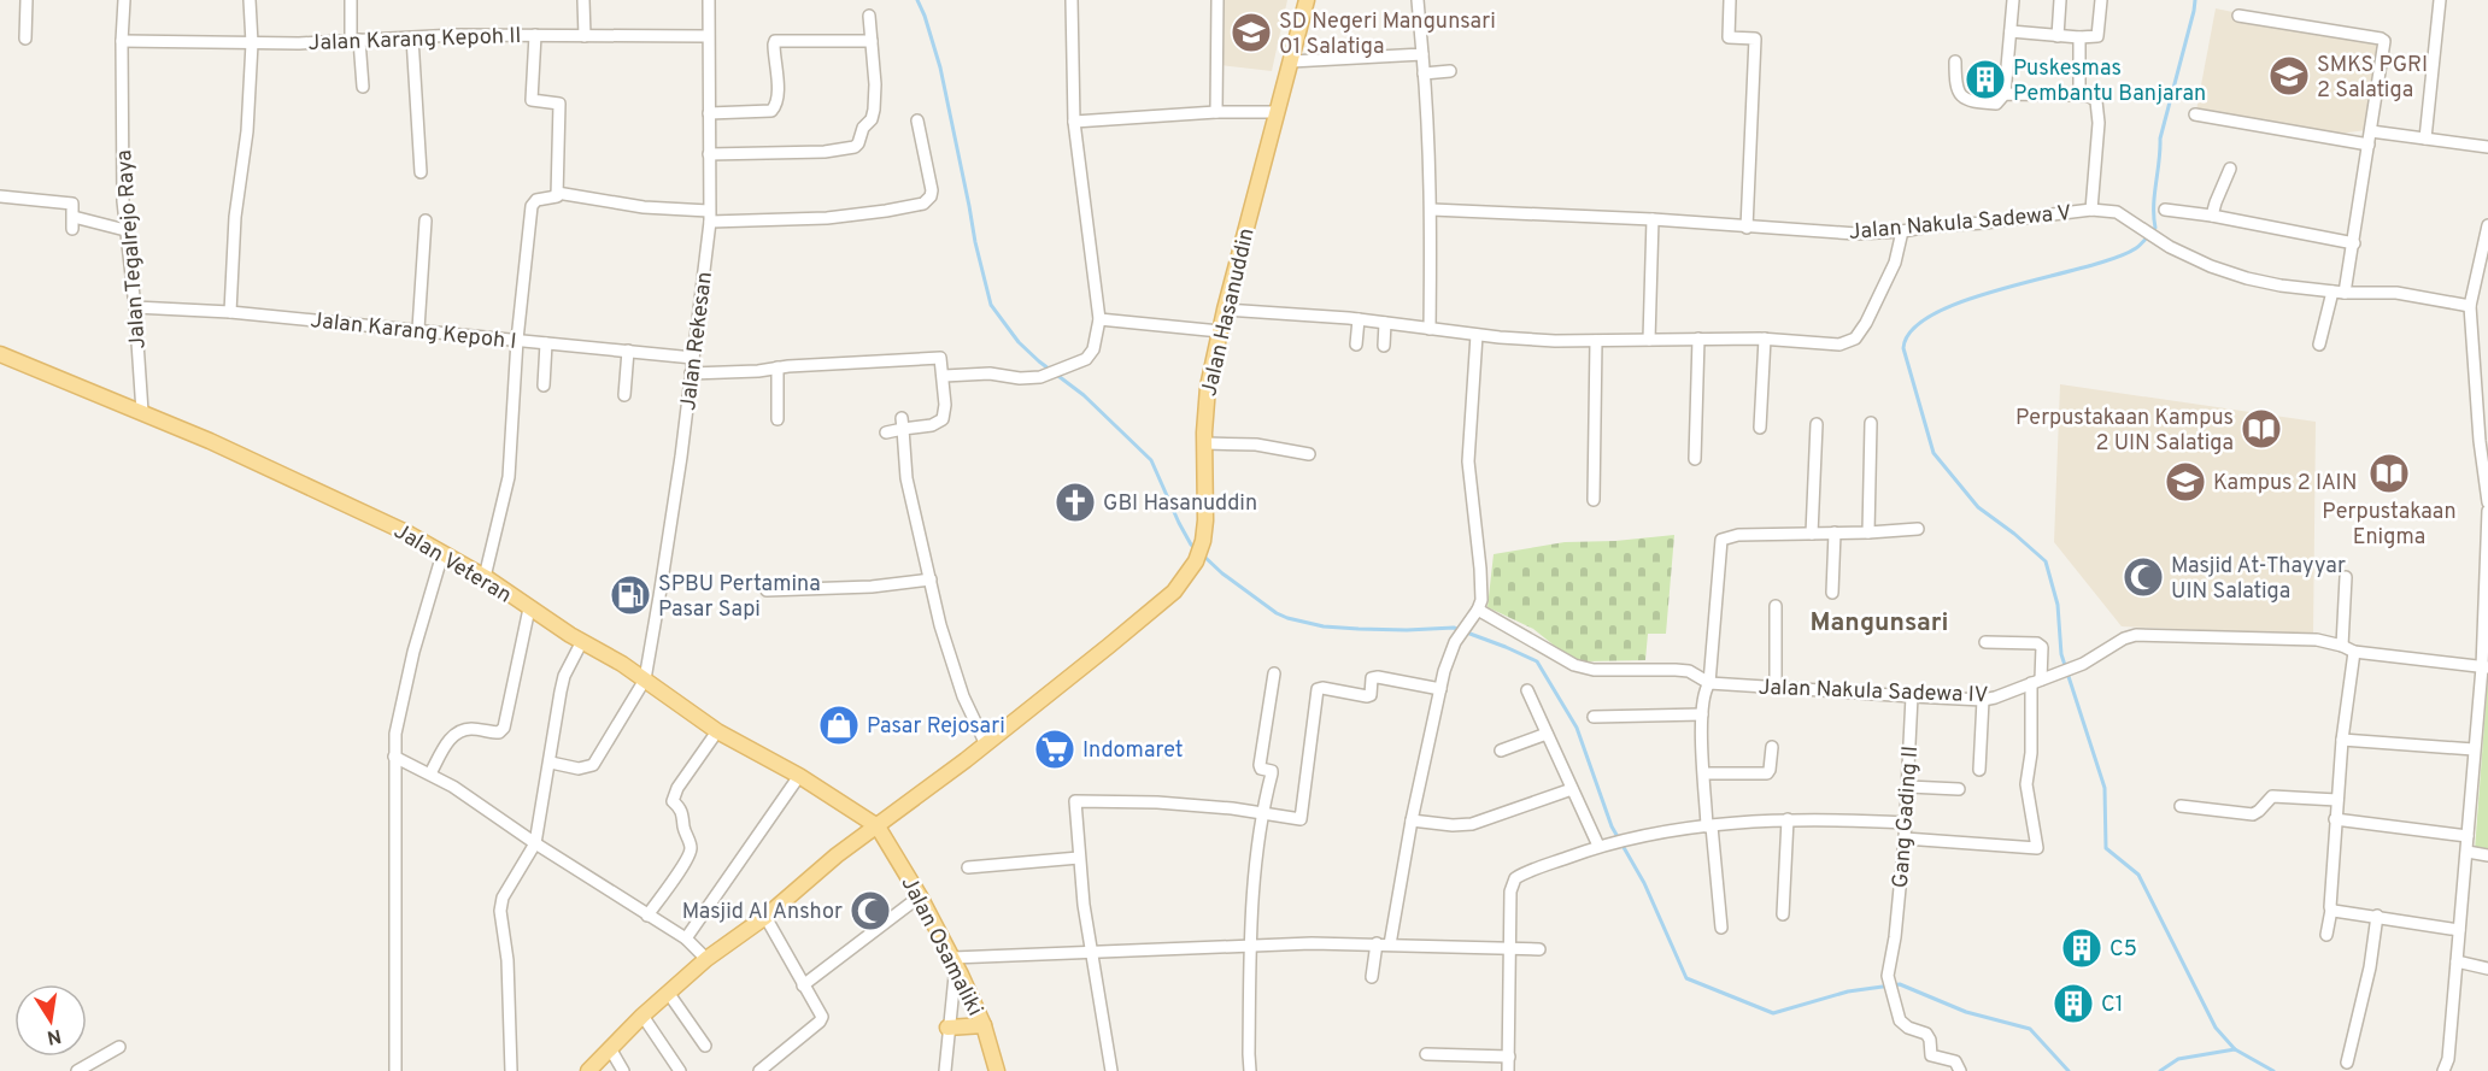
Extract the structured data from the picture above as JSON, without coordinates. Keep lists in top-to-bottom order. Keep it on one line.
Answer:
{"streets":{"main road":["Jalan Hasanuddin","Jalan Veteran","Jalan Osamaliki"],"street":["Jalan Karang Kepoh II","Jalan Nakula Sadewa V","Jalan Tegalrejo Raya","Jalan Karang Kepoh I","Jalan Rekesan","Jalan Nakula Sadewa IV","Gang Gading II"]},"crossings":[["Jalan Karang Kepoh II","Jalan Tegalrejo Raya"],["Jalan Karang Kepoh II","Jalan Rekesan"],["Jalan Tegalrejo Raya","Jalan Karang Kepoh I"],["Jalan Tegalrejo Raya","Jalan Veteran"],["Jalan Hasanuddin","Jalan Veteran"],["Jalan Hasanuddin","Jalan Osamaliki"],["Jalan Karang Kepoh I","Jalan Rekesan"],["Jalan Rekesan","Jalan Veteran"],["Jalan Veteran","Jalan Osamaliki"],["Jalan Nakula Sadewa IV","Gang Gading II"]],"districts":["Mangunsari"],"places":{"school or university":["SD Negeri Mangunsari 01 Salatiga","SMKS PGRI 2 Salatiga","Kampus 2 IAIN"],"building":["Puskesmas Pembantu Banjaran","C5","C1"],"library":["Perpustakaan Kampus 2 UIN Salatiga","Perpustakaan Enigma"],"church":["GBI Hasanuddin"],"mosque":["Masjid At-Thayyar UIN Salatiga","Masjid Al Anshor"],"fuel station":["SPBU Pertamina Pasar Sapi"],"shop":["Pasar Rejosari"],"supermarket":["Indomaret"]},"north":"bottom"}
